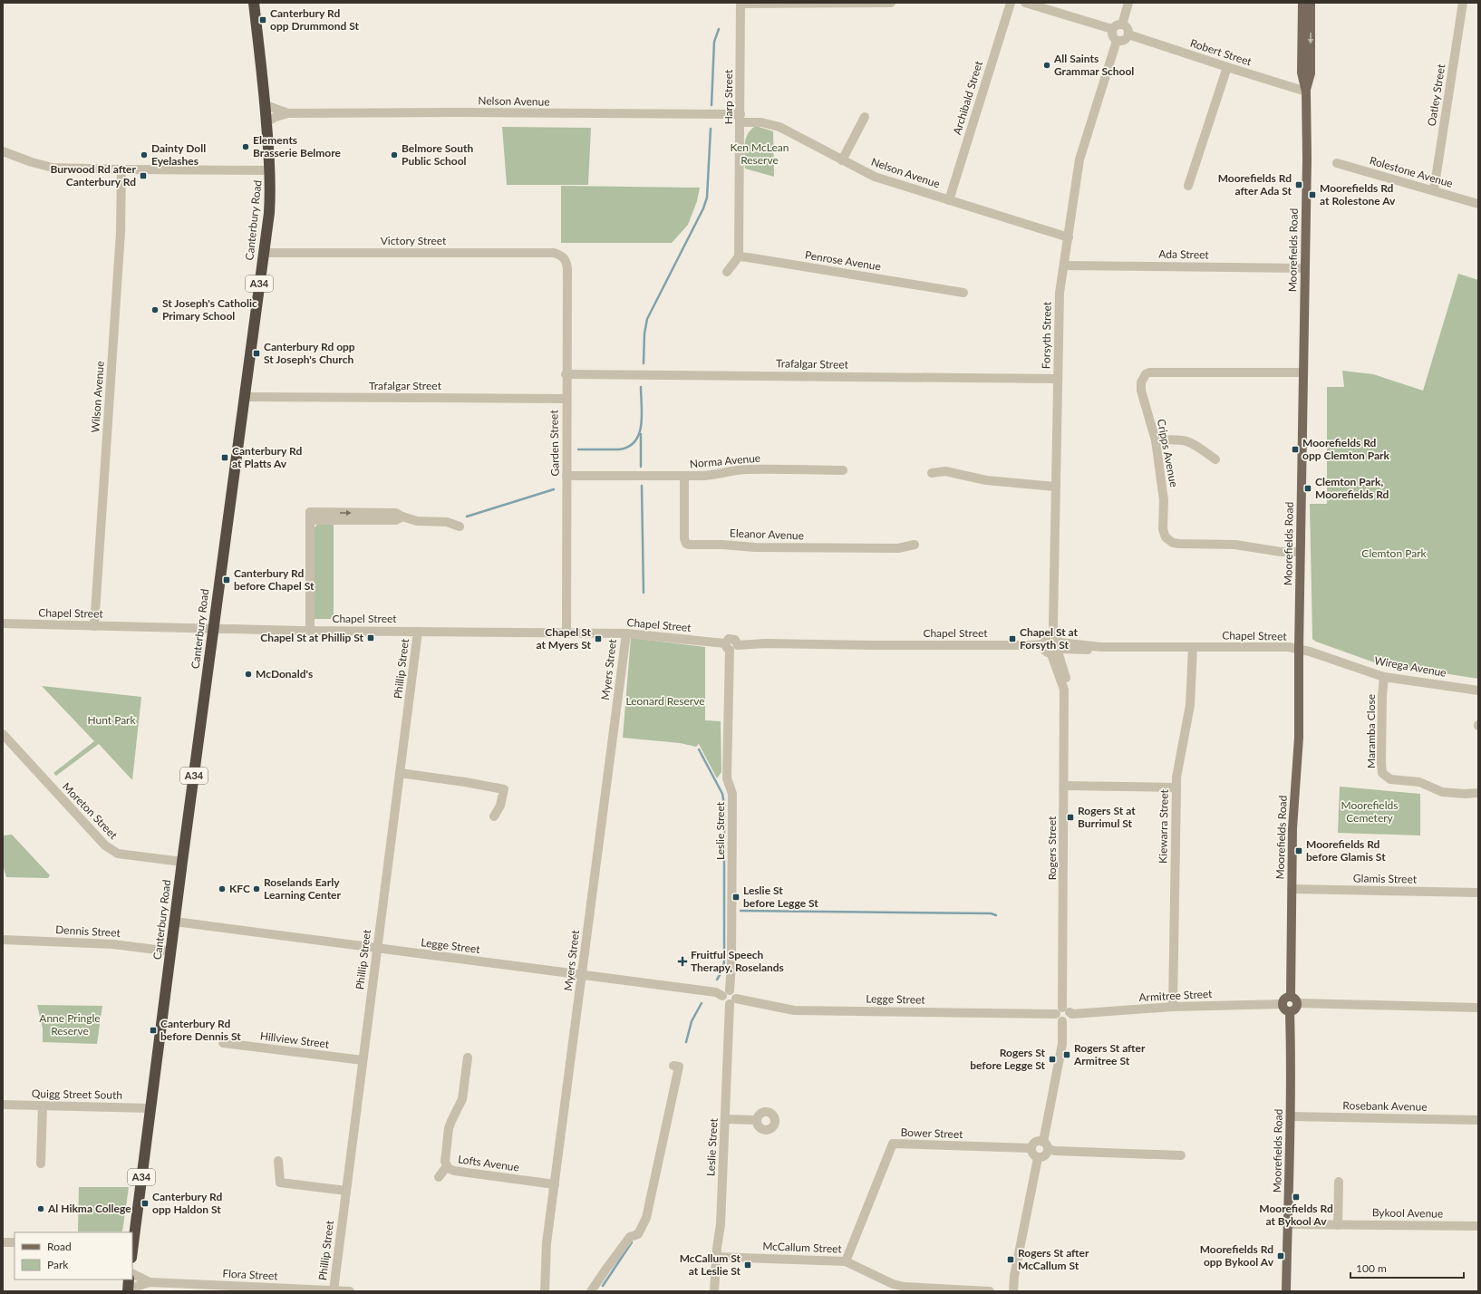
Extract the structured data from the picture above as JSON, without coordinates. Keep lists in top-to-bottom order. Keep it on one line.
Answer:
{"streets":{"highway":["Canterbury Road","A34"],"main road":["Moorefields Road"],"street":["Robert Street","Oatley Street","Harp Street","Archibald Street","Nelson Avenue","Rolestone Avenue","Victory Street","Ada Street","Penrose Avenue","Forsyth Street","Trafalgar Street","Wilson Avenue","Garden Street","Cripps Avenue","Norma Avenue","Eleanor Avenue","Chapel Street","Wirega Avenue","Phillip Street","Myers Street","Maramba Close","Moreton Street","Kiewarra Street","Leslie Street","Rogers Street","Glamis Street","Dennis Street","Legge Street","Armitree Street","Hillview Street","Quigg Street South","Rosebank Avenue","Bower Street","Lofts Avenue","Bykool Avenue","McCallum Street","Flora Street"]},"crossings":[["Robert Street","Moorefields Road"],["Robert Street","Forsyth Street"],["Oatley Street","Rolestone Avenue"],["Harp Street","Nelson Avenue"],["Harp Street","Penrose Avenue"],["Archibald Street","Nelson Avenue"],["Nelson Avenue","Canterbury Road"],["Nelson Avenue","Forsyth Street"],["Canterbury Road","Victory Street"],["Canterbury Road","Trafalgar Street"],["Canterbury Road","Chapel Street"],["Canterbury Road","Moreton Street"],["Canterbury Road","Dennis Street"],["Canterbury Road","Legge Street"],["Canterbury Road","Quigg Street South"],["Victory Street","Garden Street"],["Moorefields Road","Ada Street"],["Moorefields Road","Cripps Avenue"],["Moorefields Road","Chapel Street"],["Moorefields Road","Wirega Avenue"],["Moorefields Road","Glamis Street"],["Moorefields Road","Armitree Street"],["Moorefields Road","Rosebank Avenue"],["Moorefields Road","Bykool Avenue"],["Ada Street","Forsyth Street"],["Forsyth Street","Trafalgar Street"],["Forsyth Street","Chapel Street"],["Forsyth Street","Rogers Street"],["Trafalgar Street","Garden Street"],["Wilson Avenue","Chapel Street"],["Garden Street","Norma Avenue"],["Garden Street","Chapel Street"],["Norma Avenue","Eleanor Avenue"],["Chapel Street","Wirega Avenue"],["Chapel Street","Phillip Street"],["Chapel Street","Myers Street"],["Chapel Street","Kiewarra Street"],["Chapel Street","Leslie Street"],["Chapel Street","Rogers Street"],["Wirega Avenue","Maramba Close"],["Phillip Street","Legge Street"],["Phillip Street","Hillview Street"],["Phillip Street","Flora Street"],["Myers Street","Legge Street"],["Myers Street","Lofts Avenue"],["Kiewarra Street","Armitree Street"],["Leslie Street","Legge Street"],["Leslie Street","McCallum Street"],["Rogers Street","Legge Street"],["Rogers Street","Armitree Street"],["Legge Street","Armitree Street"],["Bower Street","McCallum Street"]],"parks":["Ken McLean Reserve","Clemton Park","Leonard Reserve","Hunt Park","Moorefields Cemetery","Anne Pringle Reserve"],"places":{"transit":["Canterbury Rd opp Drummond St","Burwood Rd after Canterbury Rd","Moorefields Rd after Ada St","Moorefields Rd at Rolestone Av","Canterbury Rd opp St Joseph's Church","Moorefields Rd opp Clemton Park","Canterbury Rd at Platts Av","Clemton Park, Moorefields Rd","Canterbury Rd before Chapel St","Chapel St at Phillip St","Chapel St at Myers St","Chapel St at Forsyth St","Rogers St at Burrimul St","Moorefields Rd before Glamis St","Leslie St before Legge St","Canterbury Rd before Dennis St","Rogers St after Armitree St","Rogers St before Legge St","Moorefields Rd at Bykool Av","Canterbury Rd opp Haldon St","Moorefields Rd opp Bykool Av","Rogers St after McCallum St","McCallum St at Leslie St"],"other":["All Saints Grammar School","Elements Brasserie Belmore","Dainty Doll Eyelashes","Belmore South Public School","St Joseph's Catholic Primary School","McDonald's","KFC","Roselands Early Learning Center","Al Hikma College"],"health":["Fruitful Speech Therapy, Roselands"]},"legend":["Road","Park"],"scale_bar":"100 m"}
